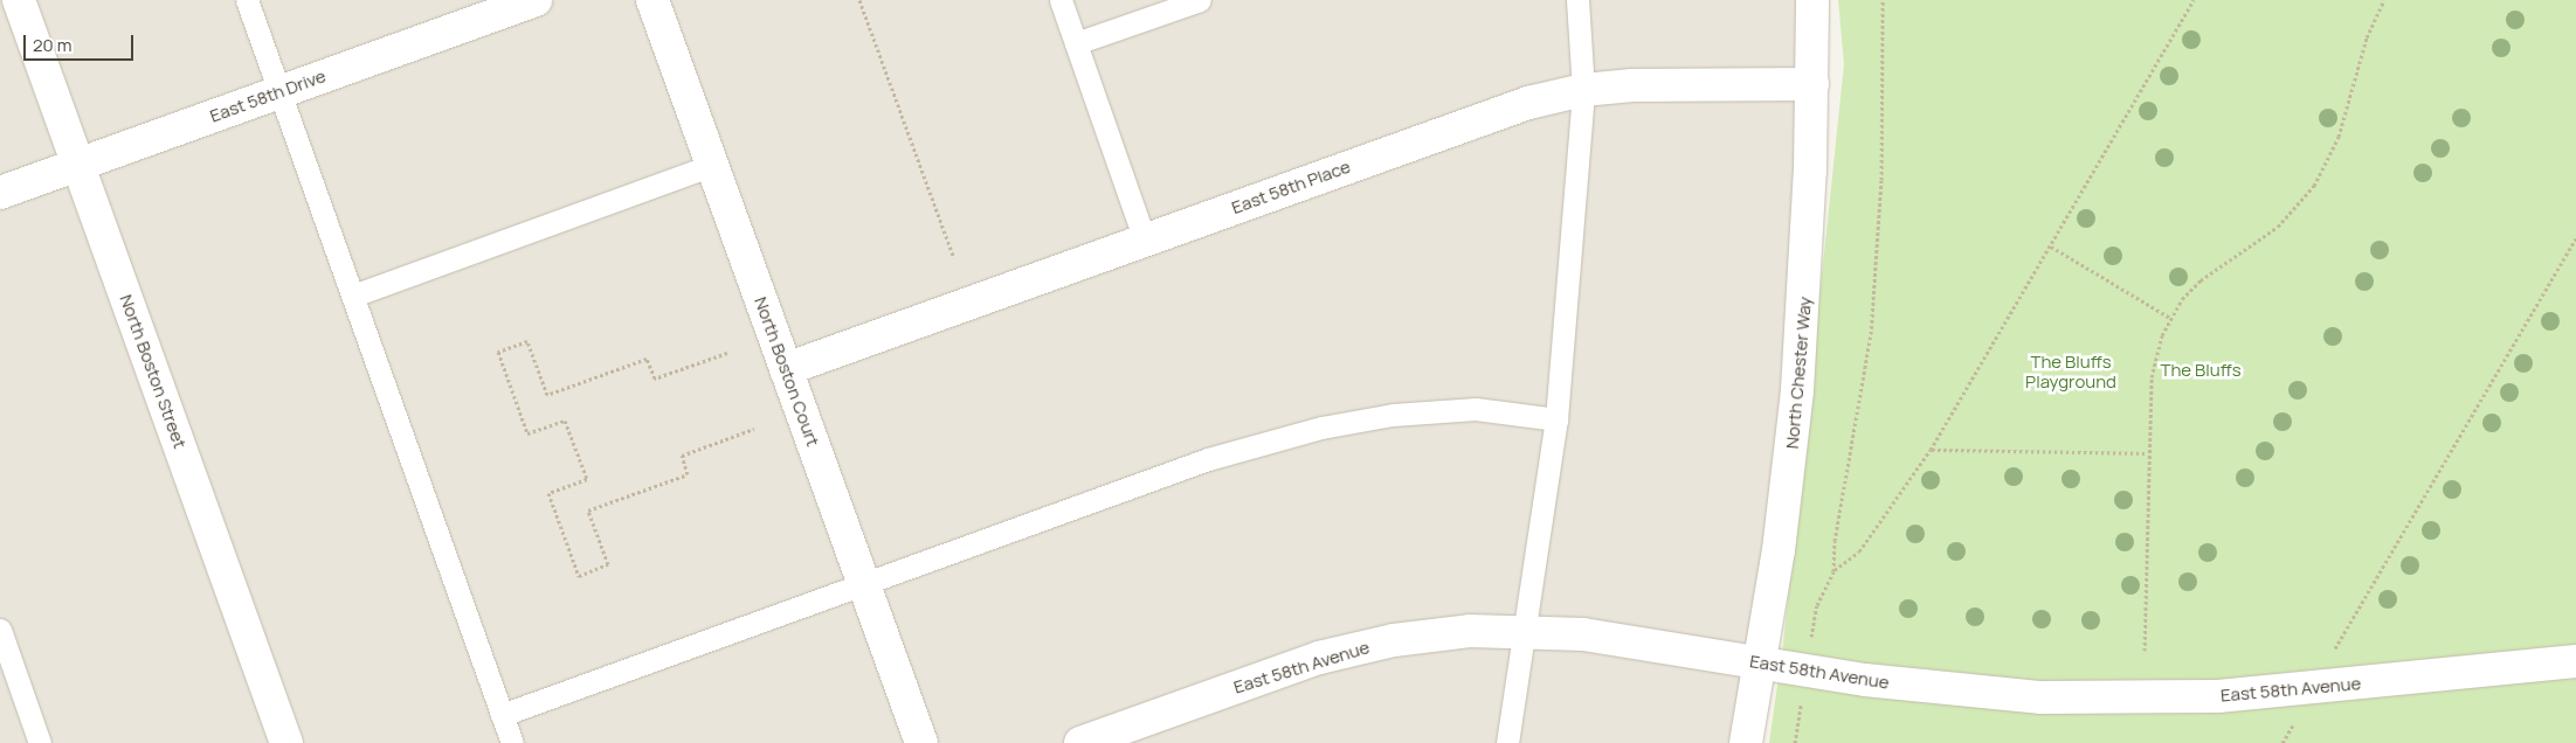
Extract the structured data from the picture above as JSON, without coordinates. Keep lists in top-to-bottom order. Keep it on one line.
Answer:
{"streets":{"street":["East 58th Drive","East 58th Place","North Boston Street","North Boston Court","North Chester Way","East 58th Avenue"]},"crossings":[["East 58th Drive","North Boston Street"],["East 58th Place","North Boston Court"],["East 58th Place","North Chester Way"],["North Chester Way","East 58th Avenue"]],"parks":["The Bluffs Playground","The Bluffs"],"scale_bar":"20 m"}
